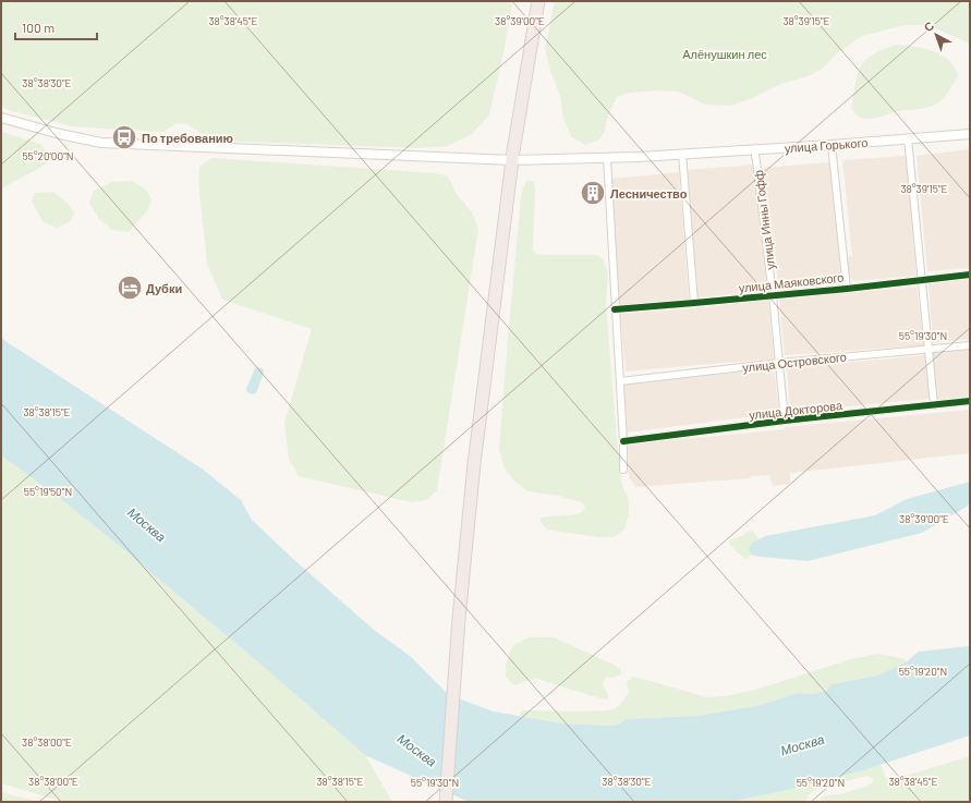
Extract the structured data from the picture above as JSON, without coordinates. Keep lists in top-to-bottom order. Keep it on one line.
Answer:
{"streets":{"main road":["улица Горького"],"street":["улица Инны Гофф","улица Маяковского","улица Островского","улица Докторова"]},"crossings":[["улица Горького","улица Инны Гофф"],["улица Инны Гофф","улица Маяковского"],["улица Инны Гофф","улица Островского"],["улица Инны Гофф","улица Докторова"]],"water":["Москва"],"parks":["Алёнушкин лес"],"places":{"bus stop":["По требованию"],"building":["Лесничество"],"hotel":["Дубки"]},"scale_bar":"100 m","north":"top left","coordinates":["38°38'45\"E","38°39'00\"E","38°39'15\"E","38°38'30\"E","55°20'00\"N","55°19'30\"N","38°38'15\"E","55°19'50\"N","55°19'20\"N","38°38'00\"E"]}
